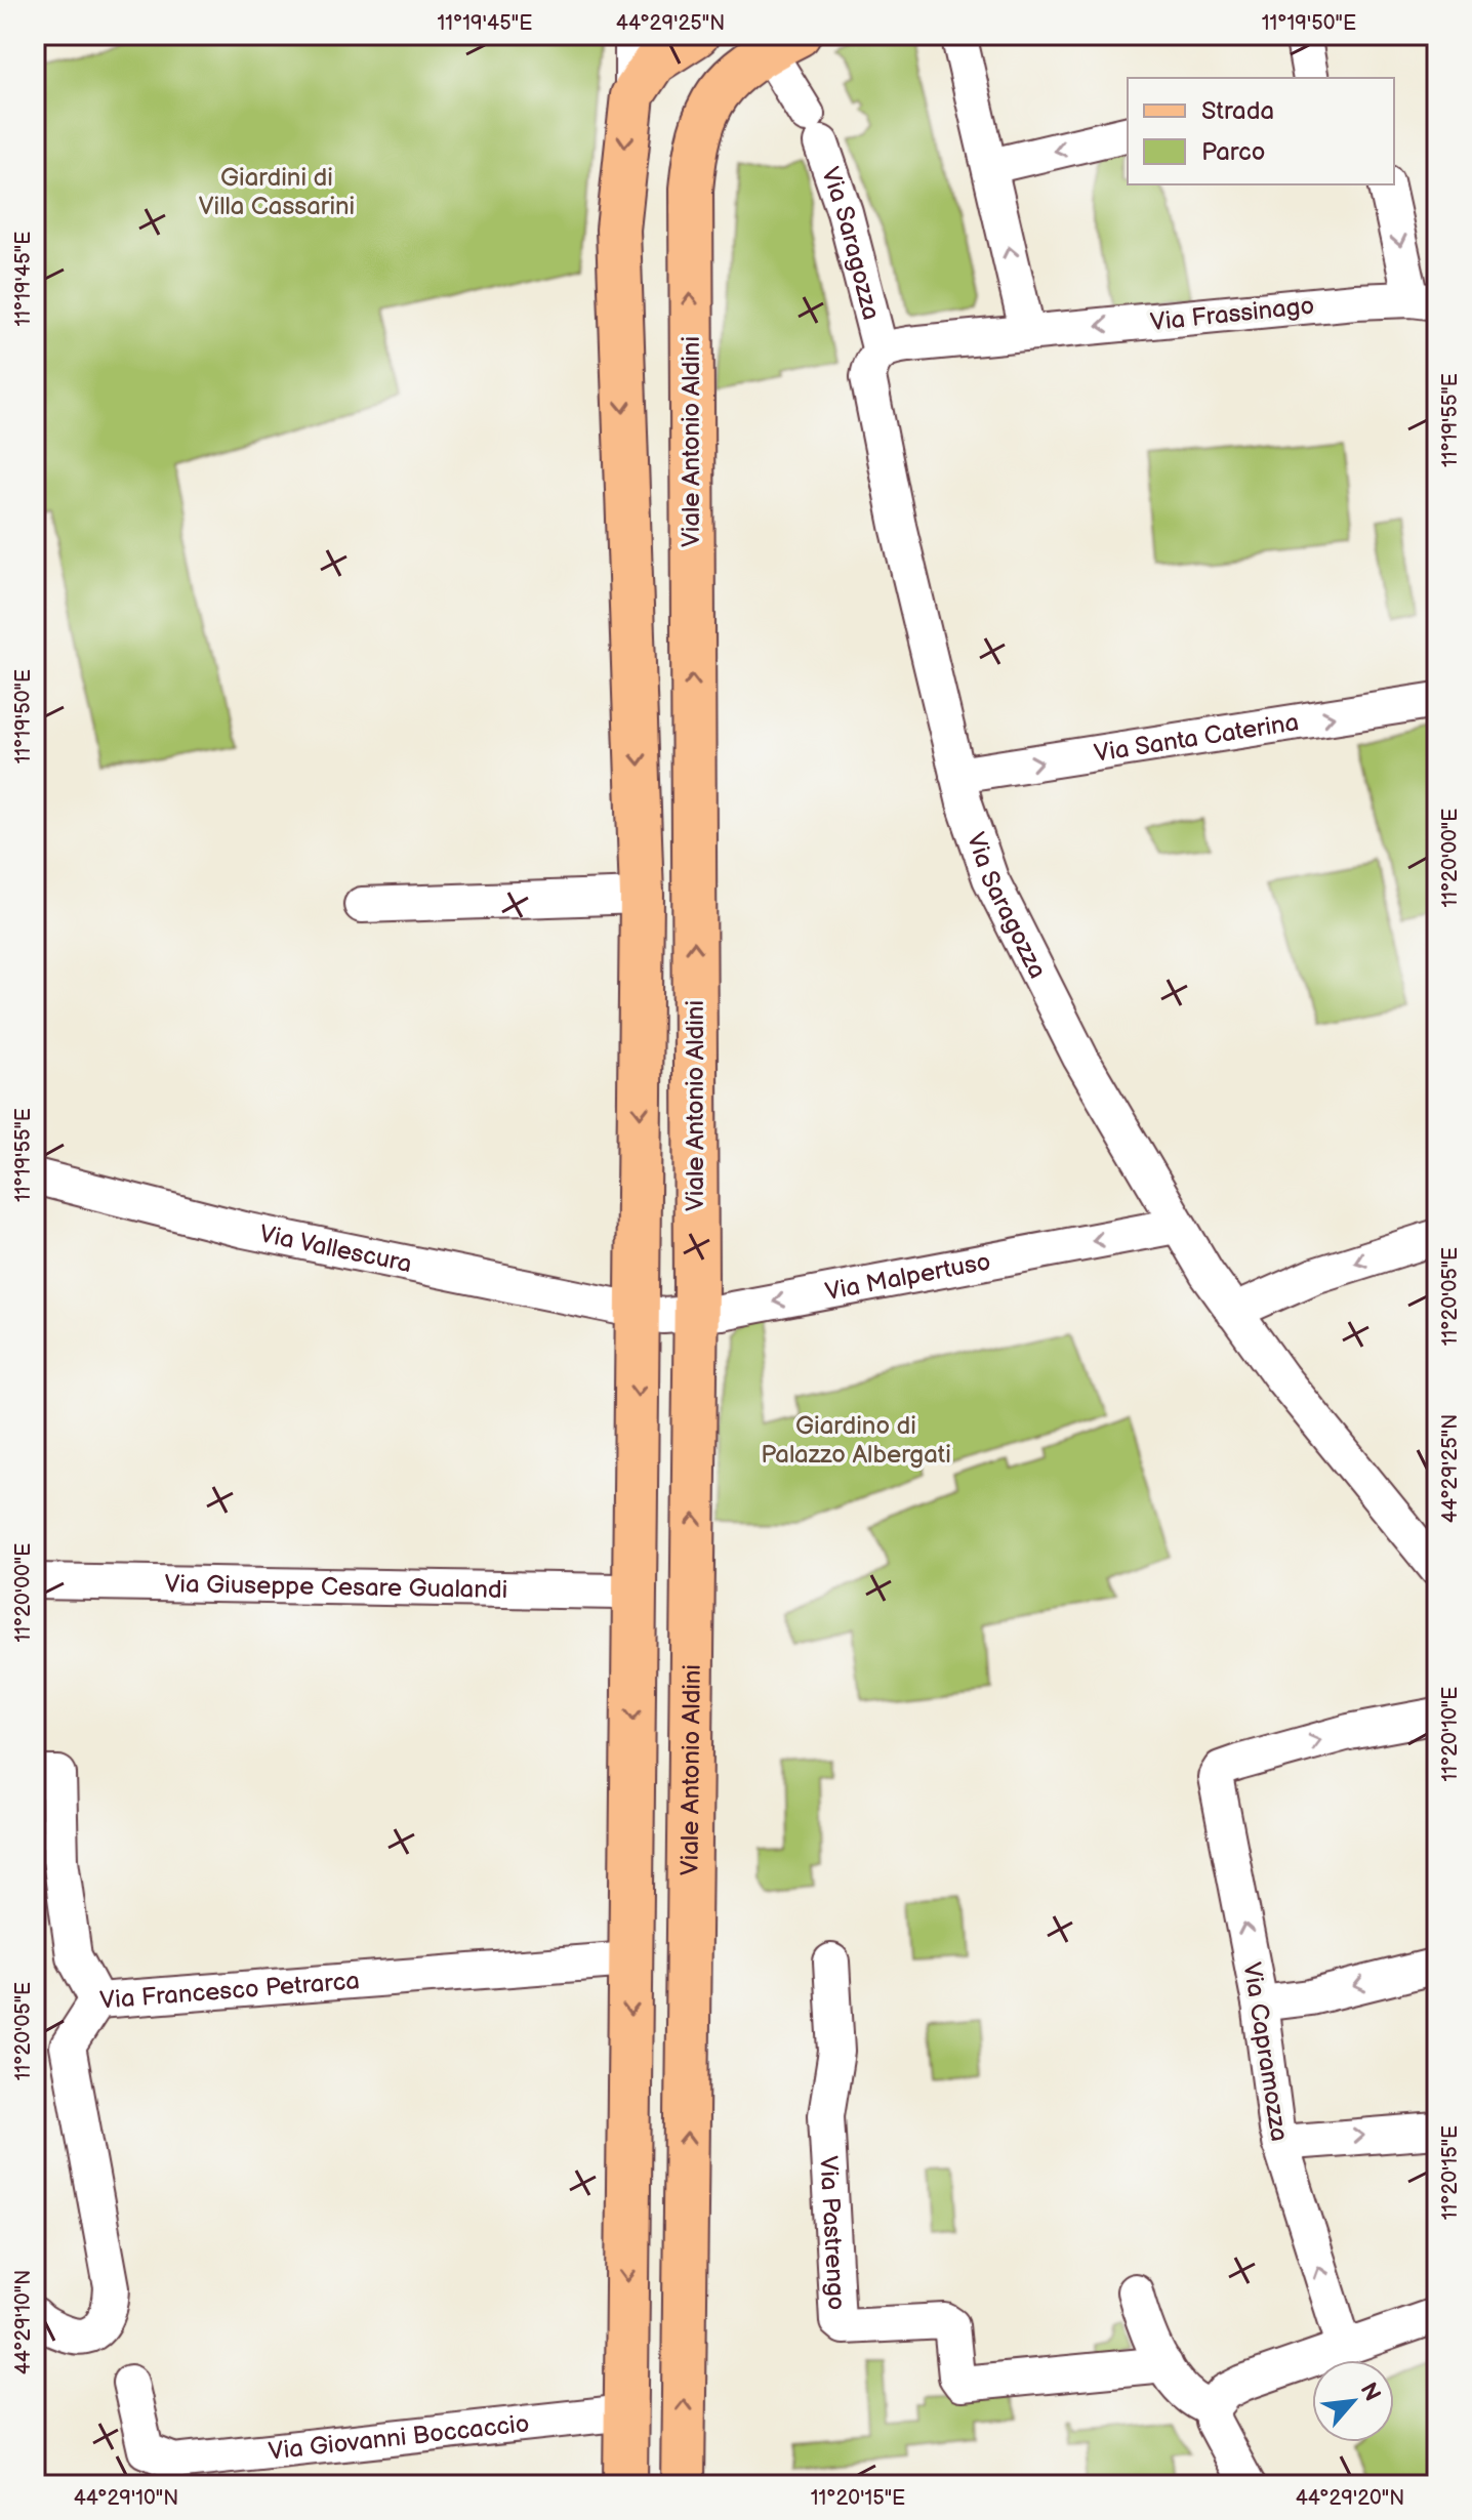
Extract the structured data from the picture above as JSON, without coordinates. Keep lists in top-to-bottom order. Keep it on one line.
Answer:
{"streets":{"main road":["Viale Antonio Aldini"],"street":["Via Saragozza","Via Frassinago","Via Santa Caterina","Via Vallescura","Via Malpertuso","Via Giuseppe Cesare Gualandi","Via Francesco Petrarca","Via Capramozza","Via Pastrengo","Via Giovanni Boccaccio"]},"crossings":[["Via Saragozza","Via Frassinago"],["Via Saragozza","Viale Antonio Aldini"],["Via Saragozza","Via Santa Caterina"],["Via Saragozza","Via Malpertuso"],["Viale Antonio Aldini","Via Malpertuso"],["Via Vallescura","Via Malpertuso"]],"one_way":["Via Frassinago","Via Santa Caterina","Via Malpertuso"],"parks":["Giardini di Villa Cassarini","Giardino di Palazzo Albergati"],"legend":["Strada","Parco"],"north":"top right","coordinates":["11°19'45\"E","44°29'25\"N","11°19'50\"E","11°19'55\"E","11°20'00\"E","11°20'05\"E","11°20'10\"E","11°20'15\"E","44°29'10\"N","44°29'20\"N"]}
